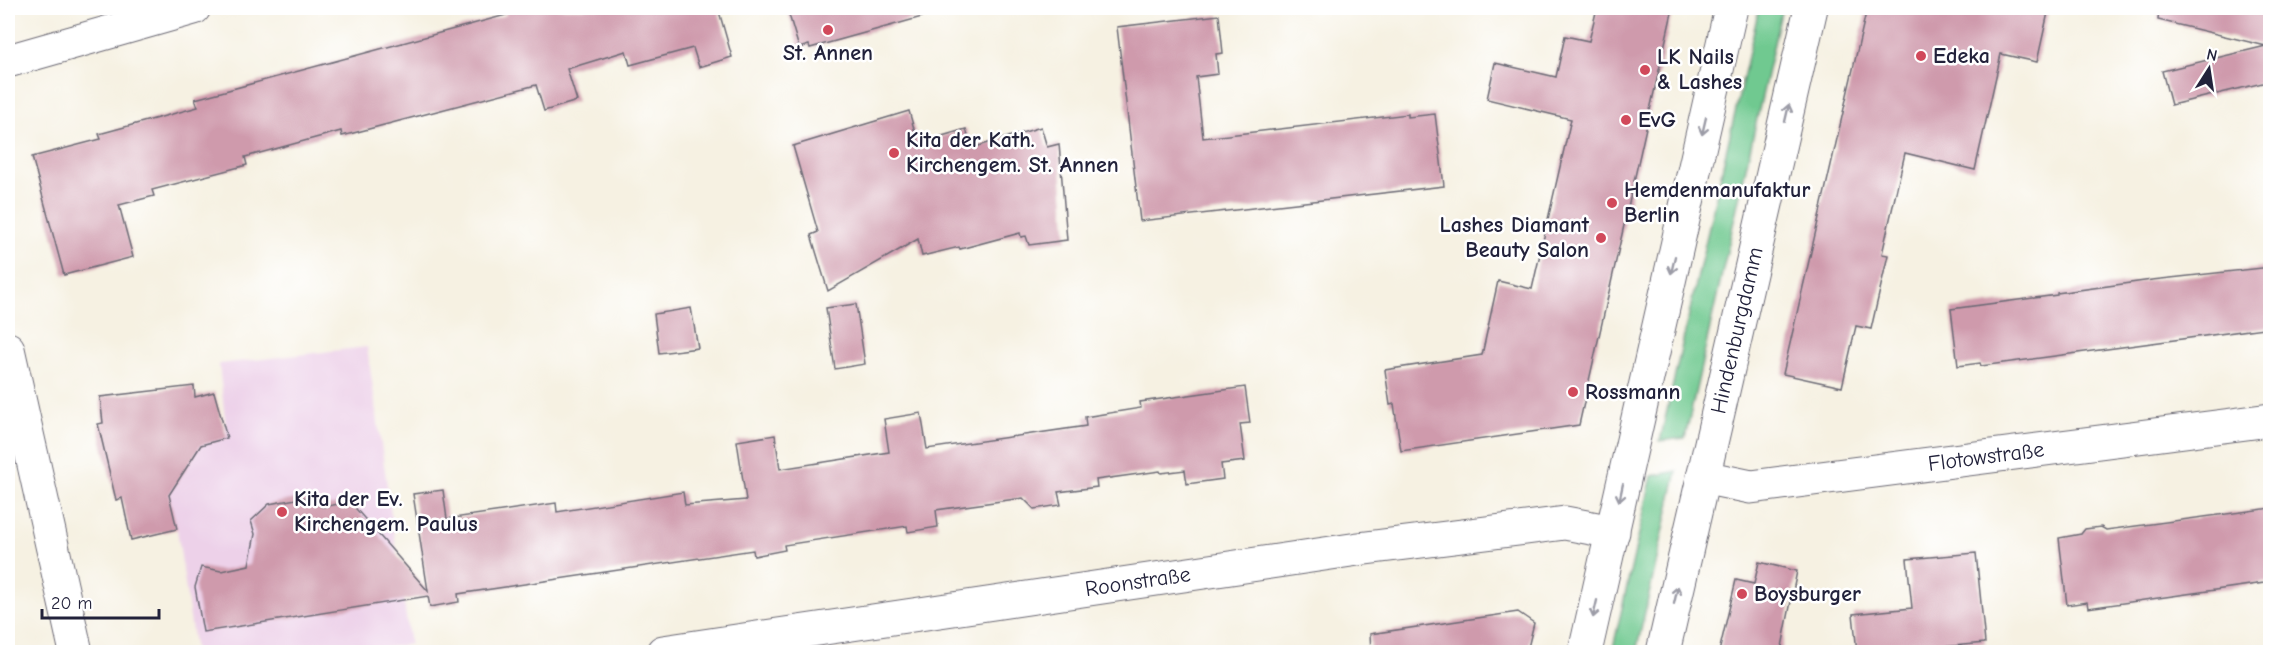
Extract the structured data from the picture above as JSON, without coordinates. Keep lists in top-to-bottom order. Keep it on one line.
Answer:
{"streets":{"street":["Hindenburgdamm","Flotowstraße","Roonstraße"]},"crossings":[["Hindenburgdamm","Flotowstraße"]],"places":["St. Annen","Edeka","LK Nails & Lashes","EvG","Kita der Kath. Kirchengem. St. Annen","Hemdenmanufaktur Berlin","Lashes Diamant Beauty Salon","Rossmann","Kita der Ev. Kirchengem. Paulus","Boysburger"],"scale_bar":"20 m","north":"top"}
